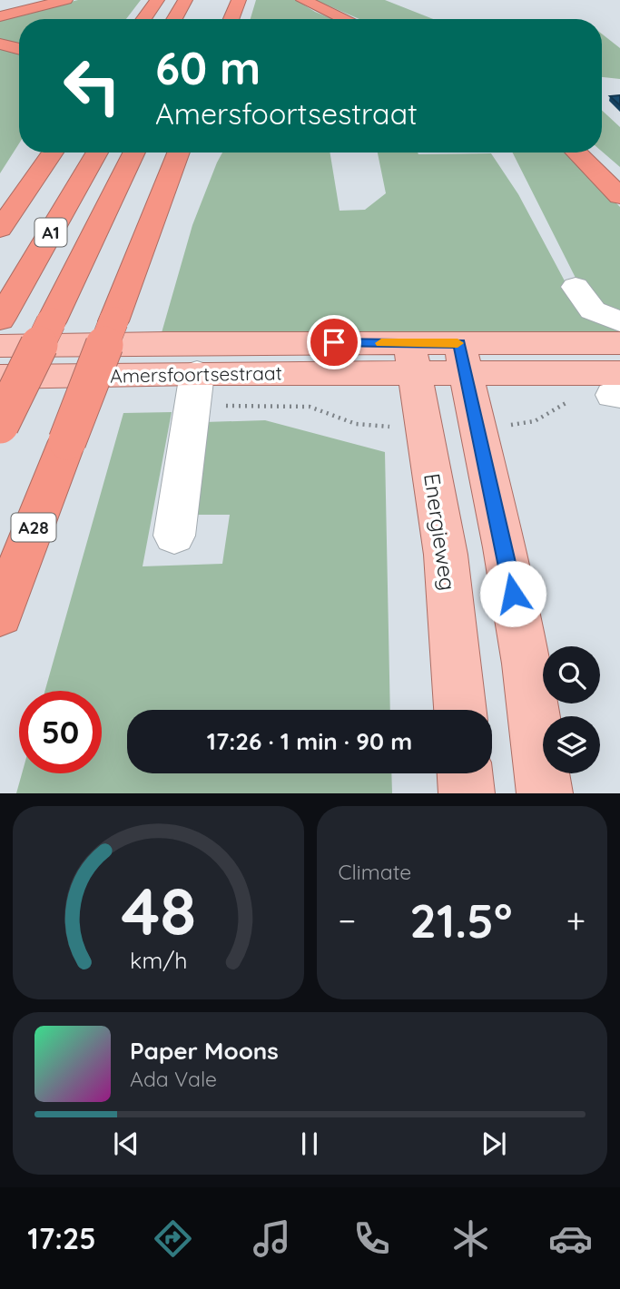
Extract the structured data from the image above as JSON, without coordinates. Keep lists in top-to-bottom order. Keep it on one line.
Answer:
{"streets":{"highway":["A1","A28"],"main road":["Amersfoortsestraat","Energieweg"]},"crossings":[["Amersfoortsestraat","Energieweg"]],"page":{"turn":["60 m","Amersfoortsestraat"],"limit":"50","trip":"17:26 · 1 min · 90 m","tile":"Climate","heat":["−","21.5°","+"],"song":["Paper Moons","Ada Vale"],"tabs":"17:25","gauge":["48","km/h"]}}
